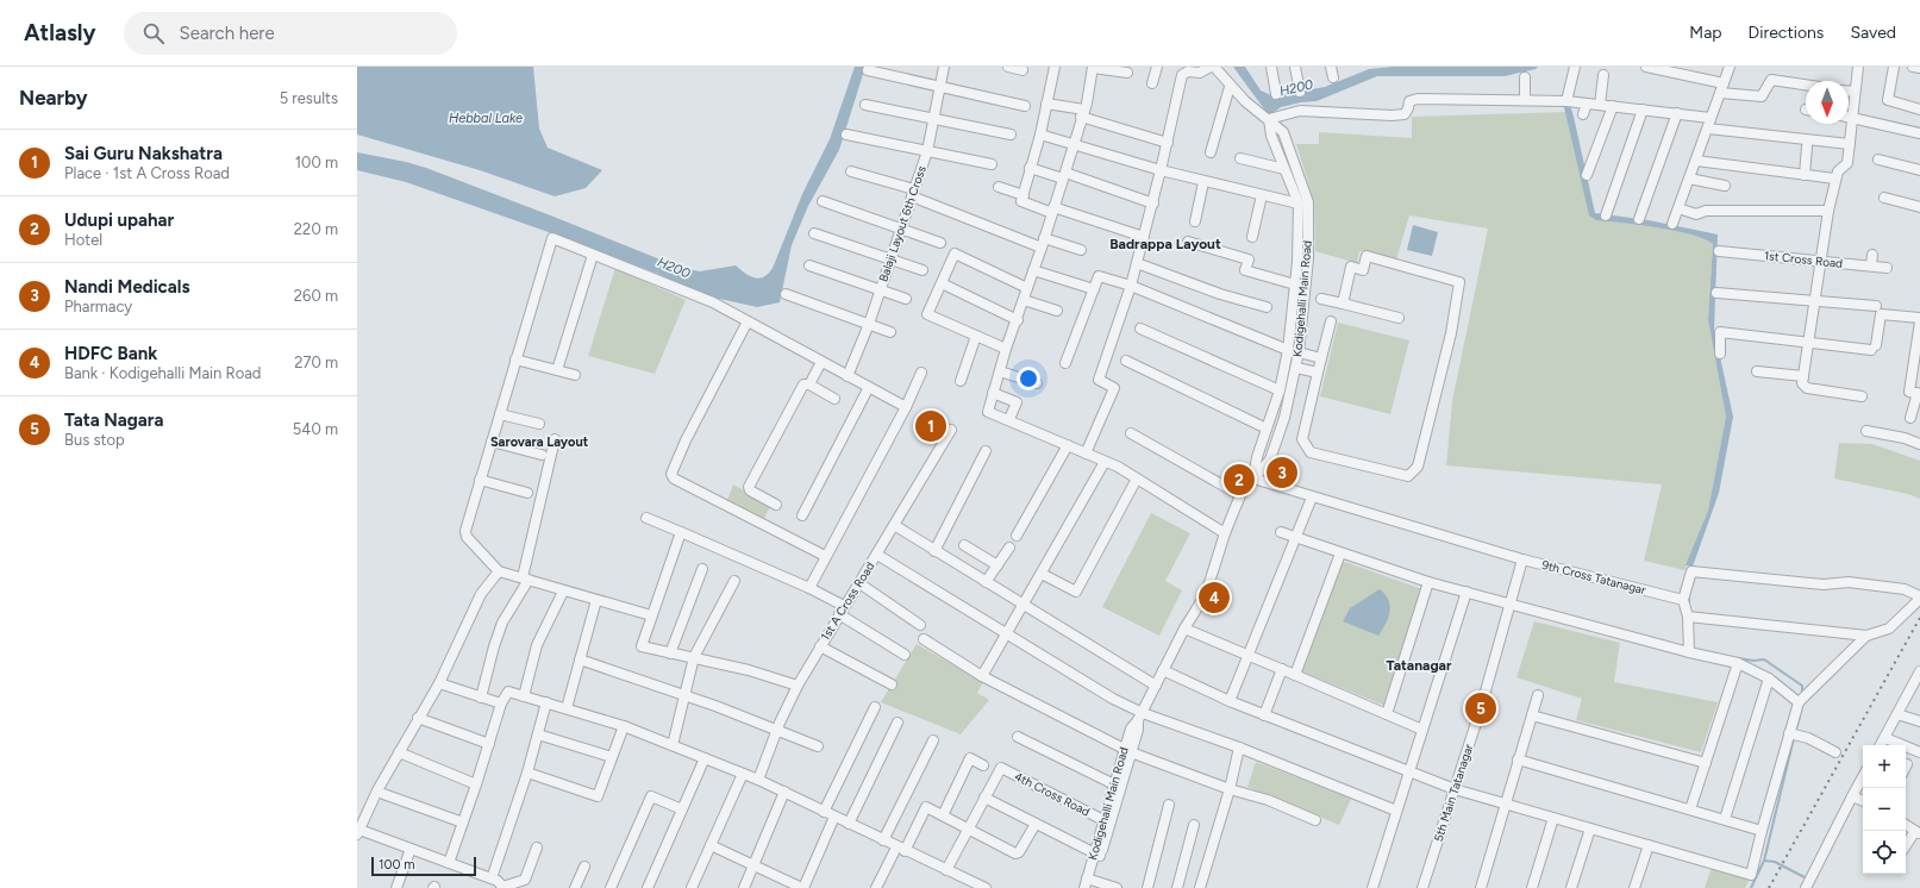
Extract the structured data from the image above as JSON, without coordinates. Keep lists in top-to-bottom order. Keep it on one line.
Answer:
{"streets":{"street":["Balaji Layout 6th Cross","1st Cross Road","Kodigehalli Main Road","9th Cross Tatanagar","1st A Cross Road","5th Main Tatanagar","4th Cross Road"]},"crossings":[["Kodigehalli Main Road","9th Cross Tatanagar"],["Kodigehalli Main Road","4th Cross Road"],["9th Cross Tatanagar","5th Main Tatanagar"]],"districts":["Badrappa Layout","Sarovara Layout","Tatanagar"],"water":["H200","Hebbal Lake"],"scale_bar":"100 m","north":"bottom","page":{"header":"Atlasly","search":"Search here","nav":["Map","Directions","Saved"],"heading":["Nearby","5 results"],"list":[{"mark":"1","name":"Sai Guru Nakshatra","note":"Place · 1st A Cross Road","value":"100 m"},{"mark":"2","name":"Udupi upahar","note":"Hotel","value":"220 m"},{"mark":"3","name":"Nandi Medicals","note":"Pharmacy","value":"260 m"},{"mark":"4","name":"HDFC Bank","note":"Bank · Kodigehalli Main Road","value":"270 m"},{"mark":"5","name":"Tata Nagara","note":"Bus stop","value":"540 m"}],"pins":["1","3","2","4","5"],"map_buttons":["+","−"],"scale":"100 m"}}
